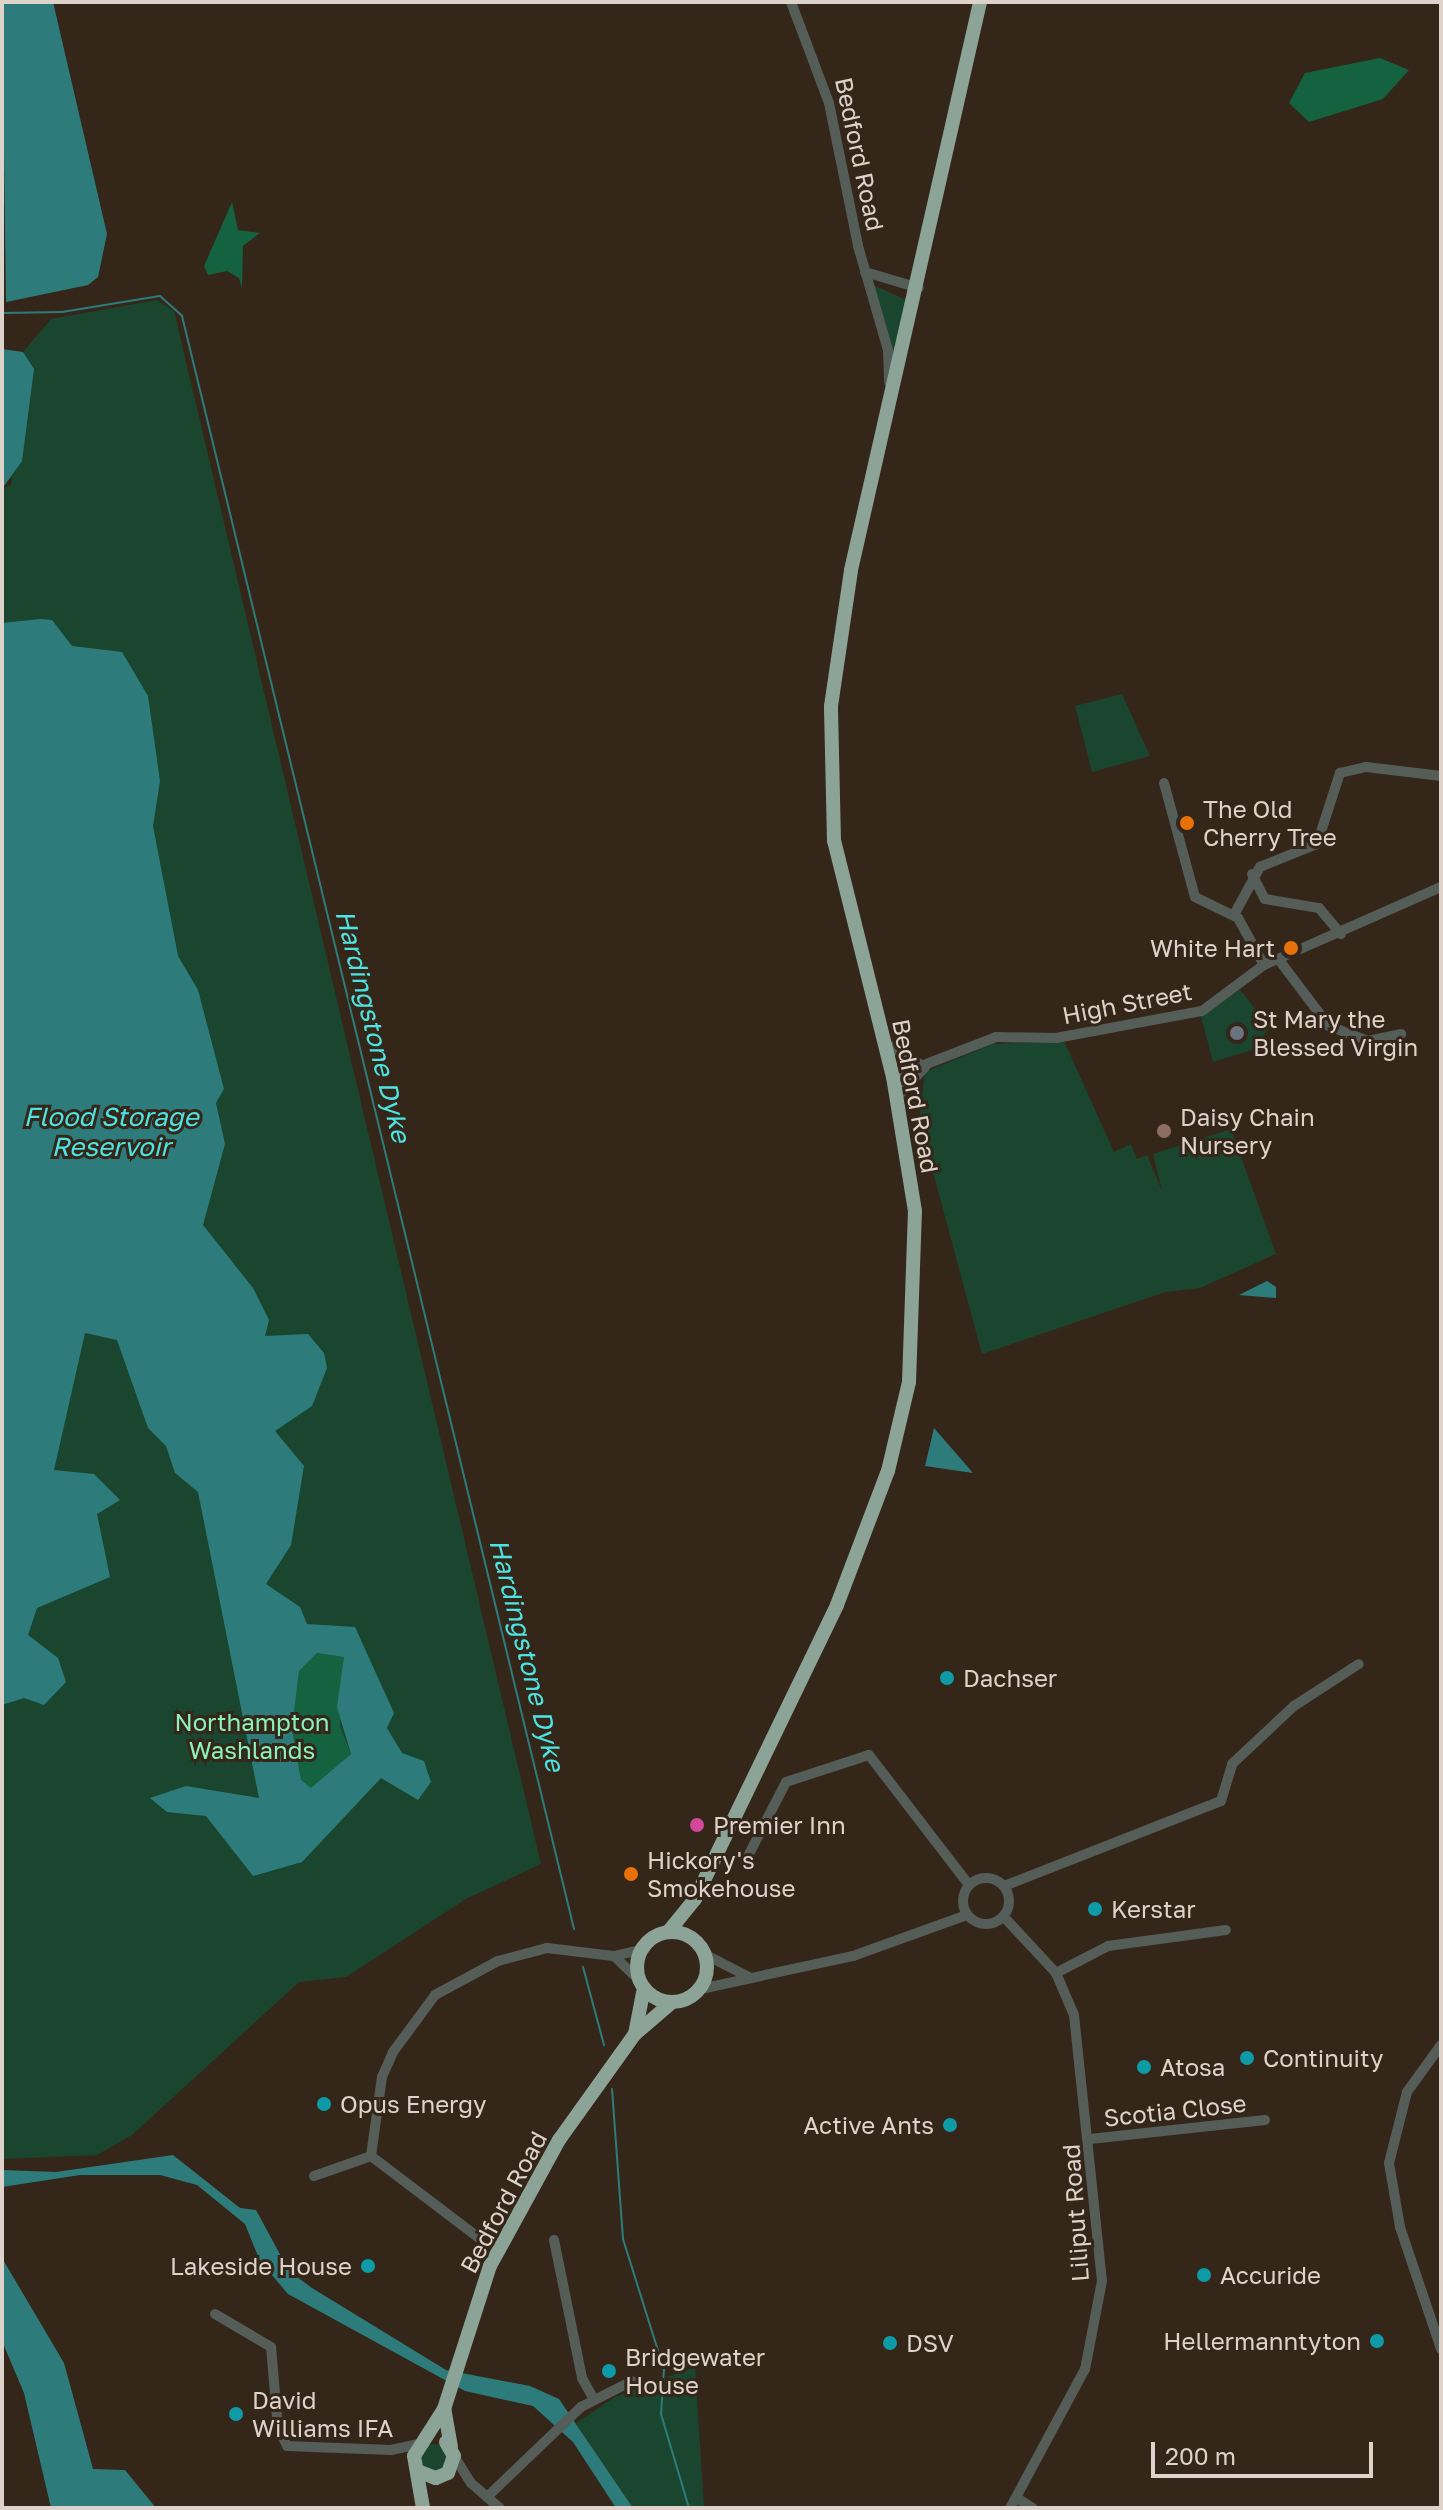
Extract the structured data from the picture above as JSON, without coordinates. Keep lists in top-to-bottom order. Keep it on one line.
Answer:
{"streets":{"highway":["Bedford Road"],"street":["High Street","Scotia Close","Liliput Road"]},"crossings":[["Bedford Road","High Street"],["Scotia Close","Liliput Road"]],"water":["Hardingstone Dyke","Flood Storage Reservoir"],"parks":["Northampton Washlands"],"places":["The Old Cherry Tree","White Hart","St Mary the Blessed Virgin","Daisy Chain Nursery","Dachser","Premier Inn","Hickory's Smokehouse","Kerstar","Continuity","Atosa","Opus Energy","Active Ants","Lakeside House","Accuride","Hellermanntyton","DSV","Bridgewater House","David Williams IFA"],"scale_bar":"200 m"}
